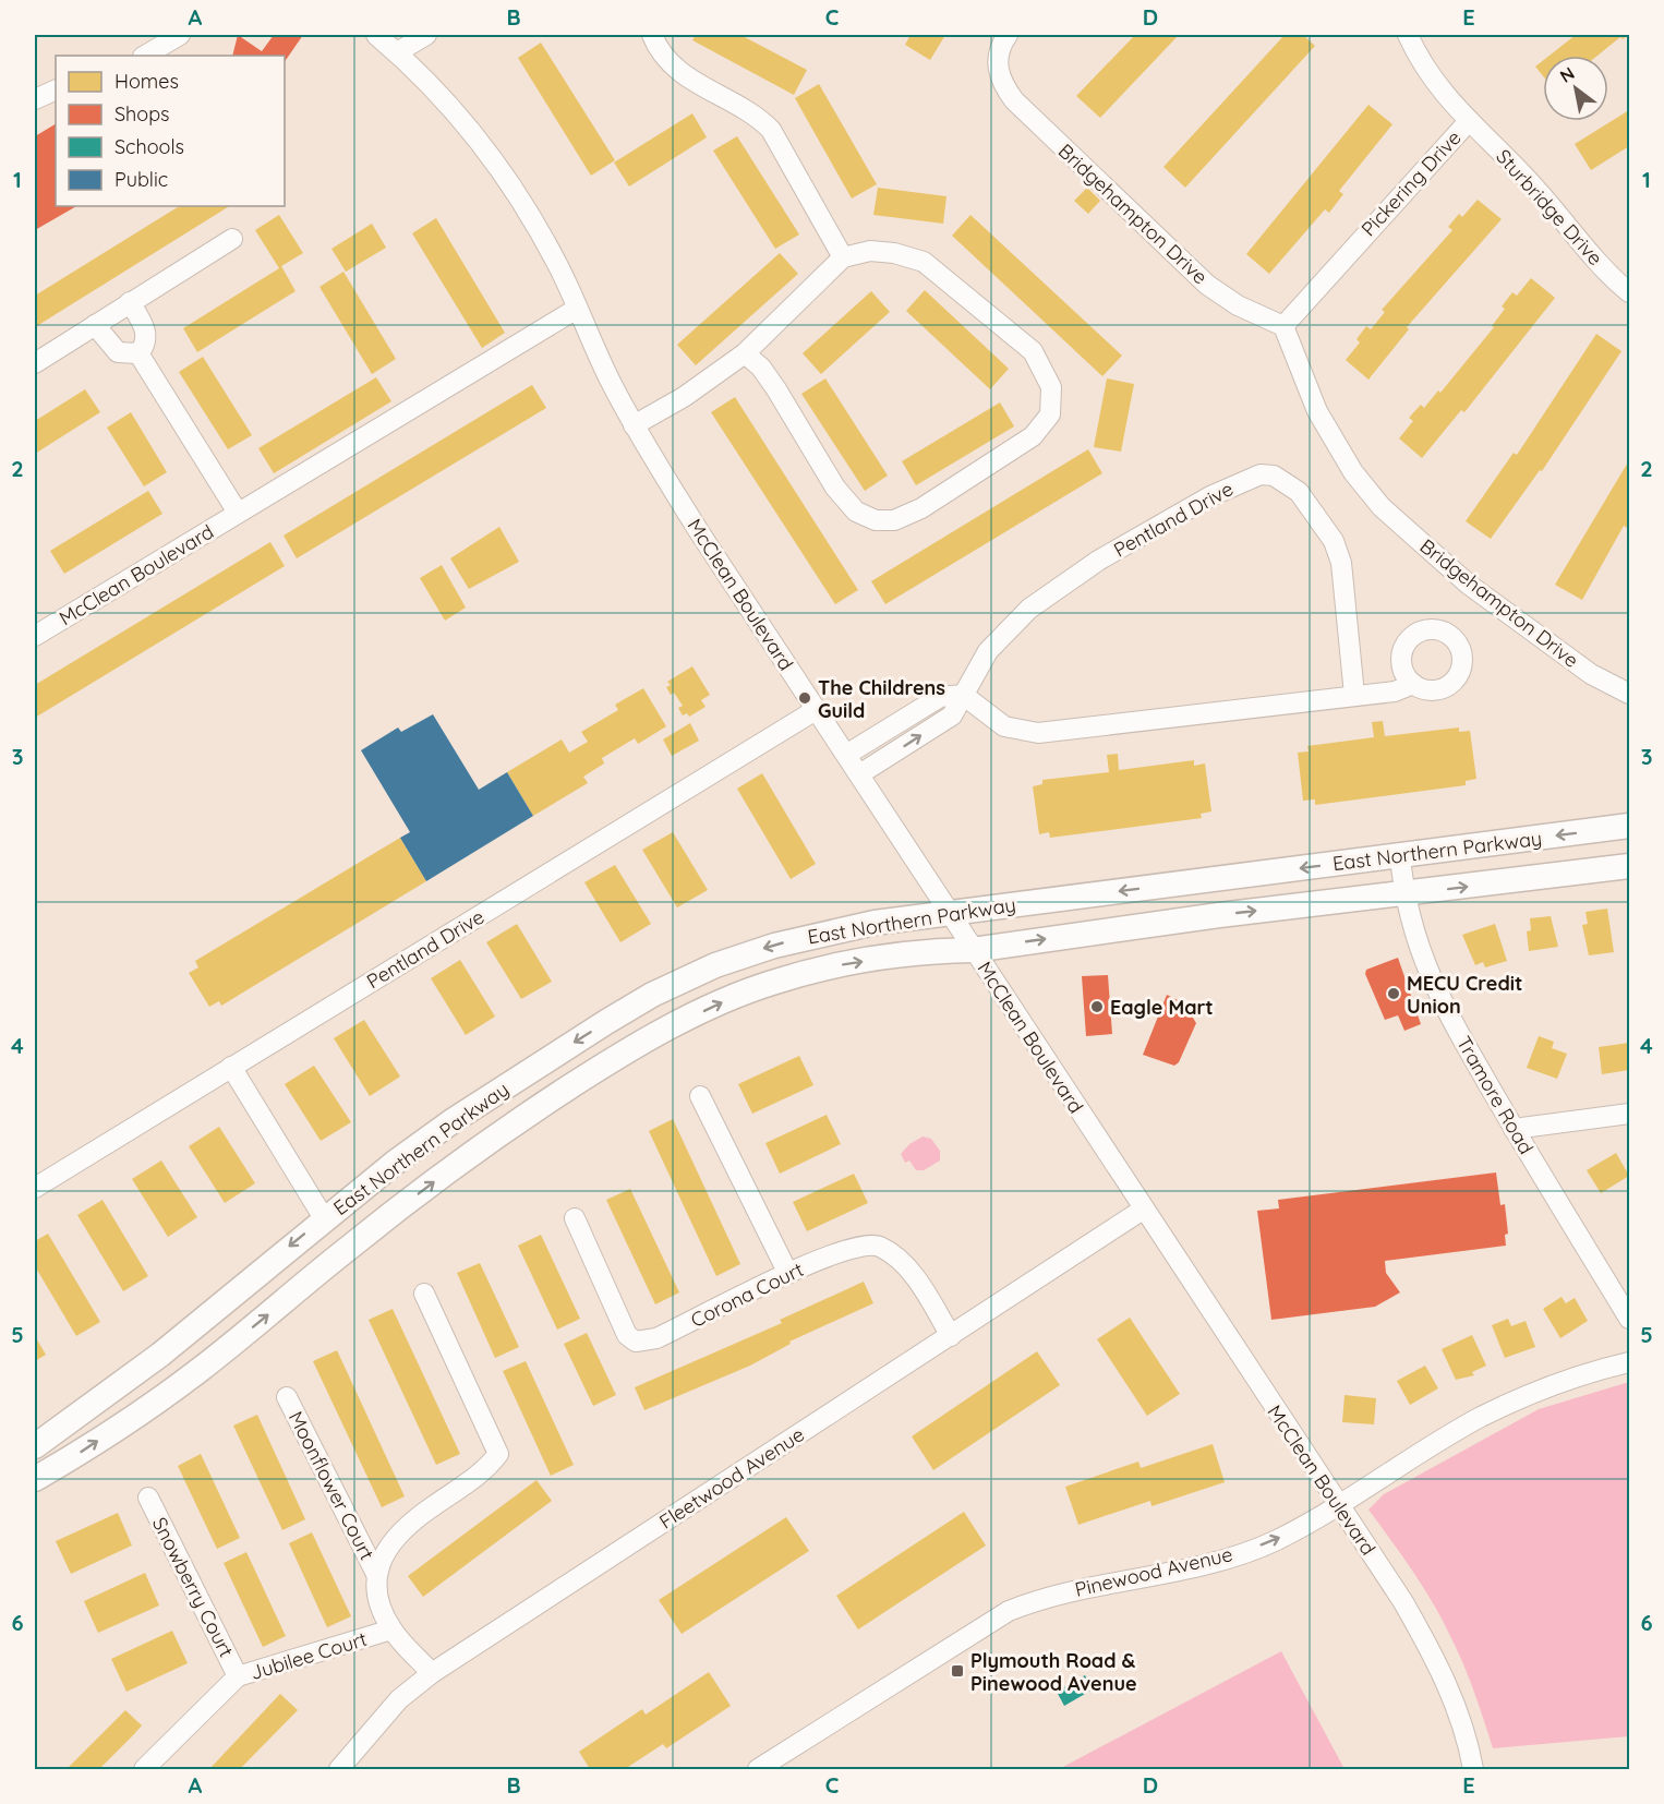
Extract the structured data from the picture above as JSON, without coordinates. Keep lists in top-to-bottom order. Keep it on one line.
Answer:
{"streets":{"main road":["East Northern Parkway"],"street":["Pickering Drive","Sturbridge Drive","Bridgehampton Drive","Pentland Drive","McClean Boulevard","Tramore Road","Corona Court","Fleetwood Avenue","Moonflower Court","Pinewood Avenue","Snowberry Court","Jubilee Court"]},"crossings":[["Pickering Drive","Sturbridge Drive"],["Pickering Drive","Bridgehampton Drive"],["Pentland Drive","McClean Boulevard"],["McClean Boulevard","East Northern Parkway"],["McClean Boulevard","Fleetwood Avenue"],["McClean Boulevard","Pinewood Avenue"],["East Northern Parkway","Tramore Road"],["Corona Court","Fleetwood Avenue"],["Fleetwood Avenue","Jubilee Court"],["Moonflower Court","Jubilee Court"],["Snowberry Court","Jubilee Court"]],"one_way":["Pinewood Avenue"],"places":{"other":["The Childrens Guild","MECU Credit Union","Eagle Mart"],"transit":["Plymouth Road & Pinewood Avenue"]},"legend":["Homes","Shops","Schools","Public"],"north":"top left","grid":{"columns":["A","B","C","D","E"],"rows":["1","2","3","4","5","6"]}}
